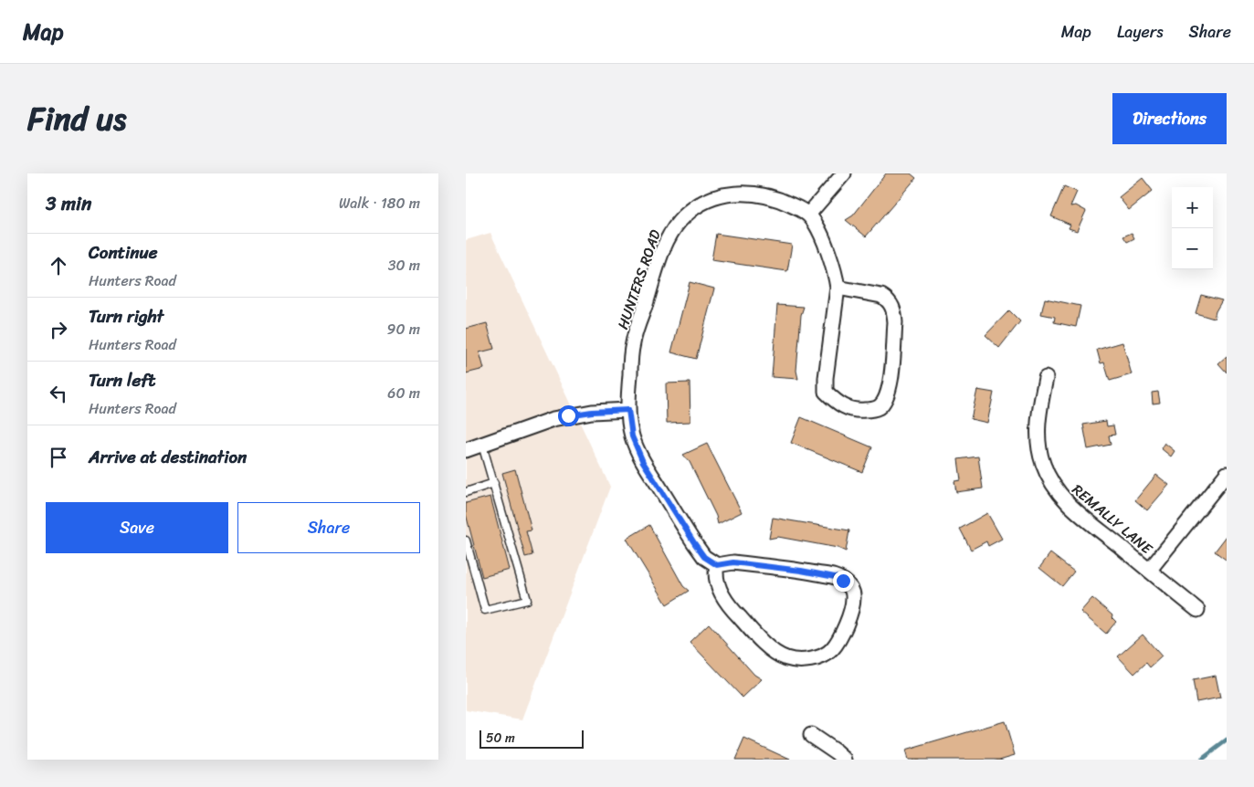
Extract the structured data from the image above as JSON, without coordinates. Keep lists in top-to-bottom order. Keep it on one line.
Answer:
{"streets":{"street":["HUNTERS ROAD","REMALLY LANE"]},"scale_bar":"50 m","page":{"header":"Map","nav":["Map","Layers","Share"],"title":"Find us","buttons":["Directions",["Save","Share"]],"heading":["3 min","Walk · 180 m"],"map_buttons":["+","−"],"list":[["Continue","Hunters Road","30 m"],["Turn right","Hunters Road","90 m"],["Turn left","Hunters Road","60 m"],"Arrive at destination"],"scale":"50 m"}}
